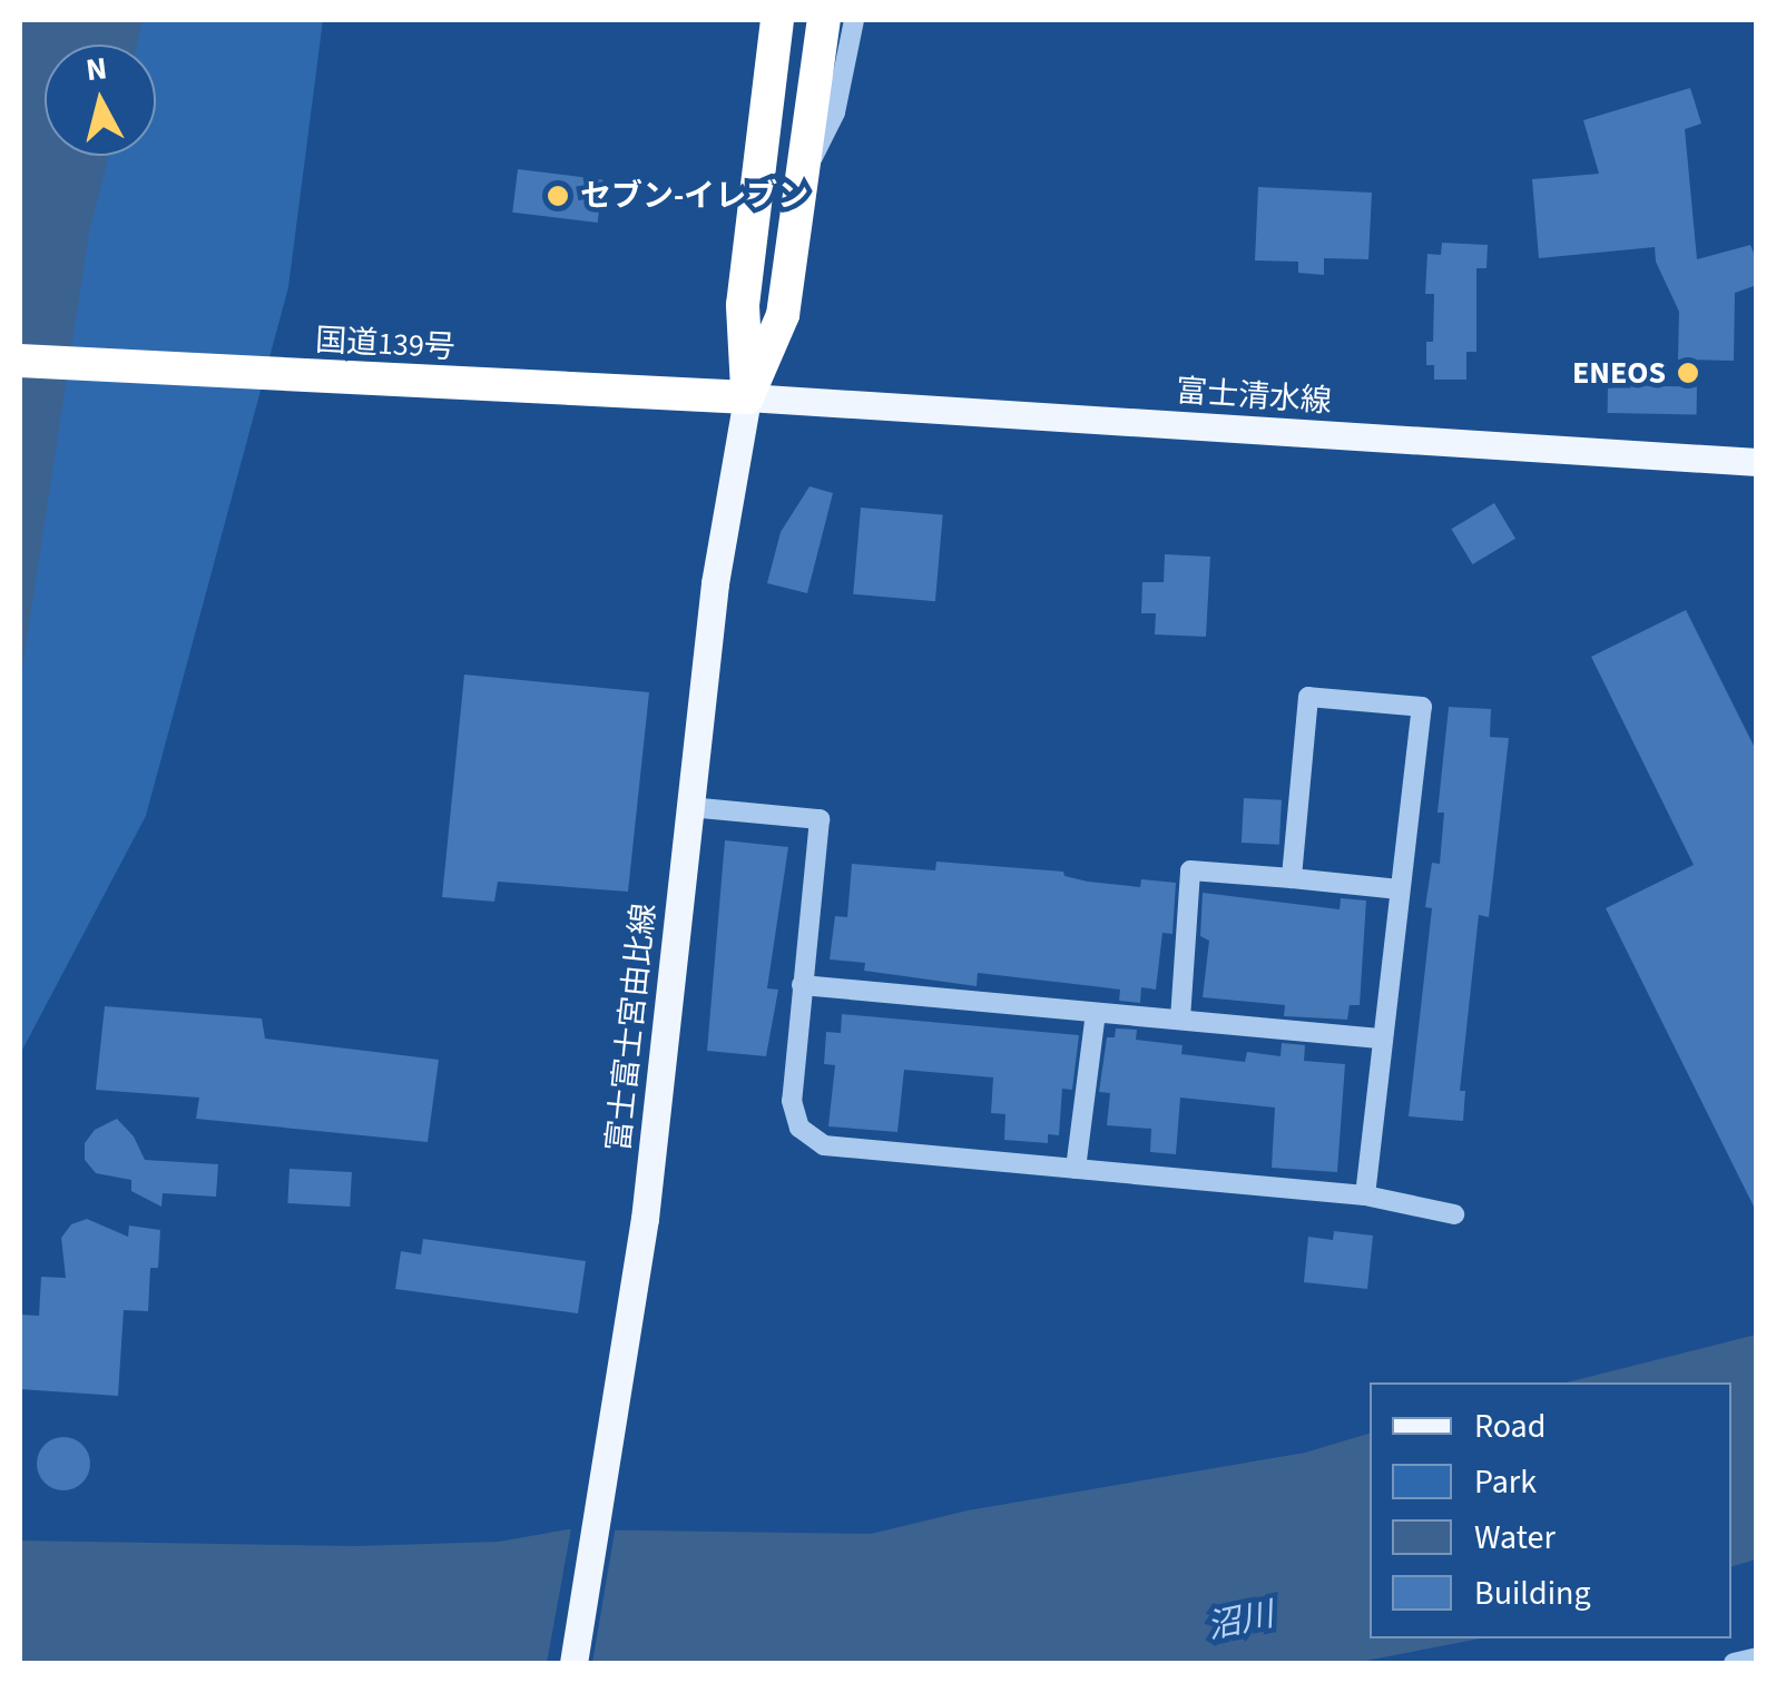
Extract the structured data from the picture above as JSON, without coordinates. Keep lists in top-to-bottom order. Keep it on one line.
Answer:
{"streets":{"highway":["国道139号"],"main road":["富士清水線","富士富士宮由比線"]},"crossings":[["国道139号","富士清水線"],["国道139号","富士富士宮由比線"],["富士清水線","富士富士宮由比線"]],"water":["沼川"],"places":["セブン-イレブン","ENEOS"],"legend":["Road","Park","Water","Building"],"north":"top"}
